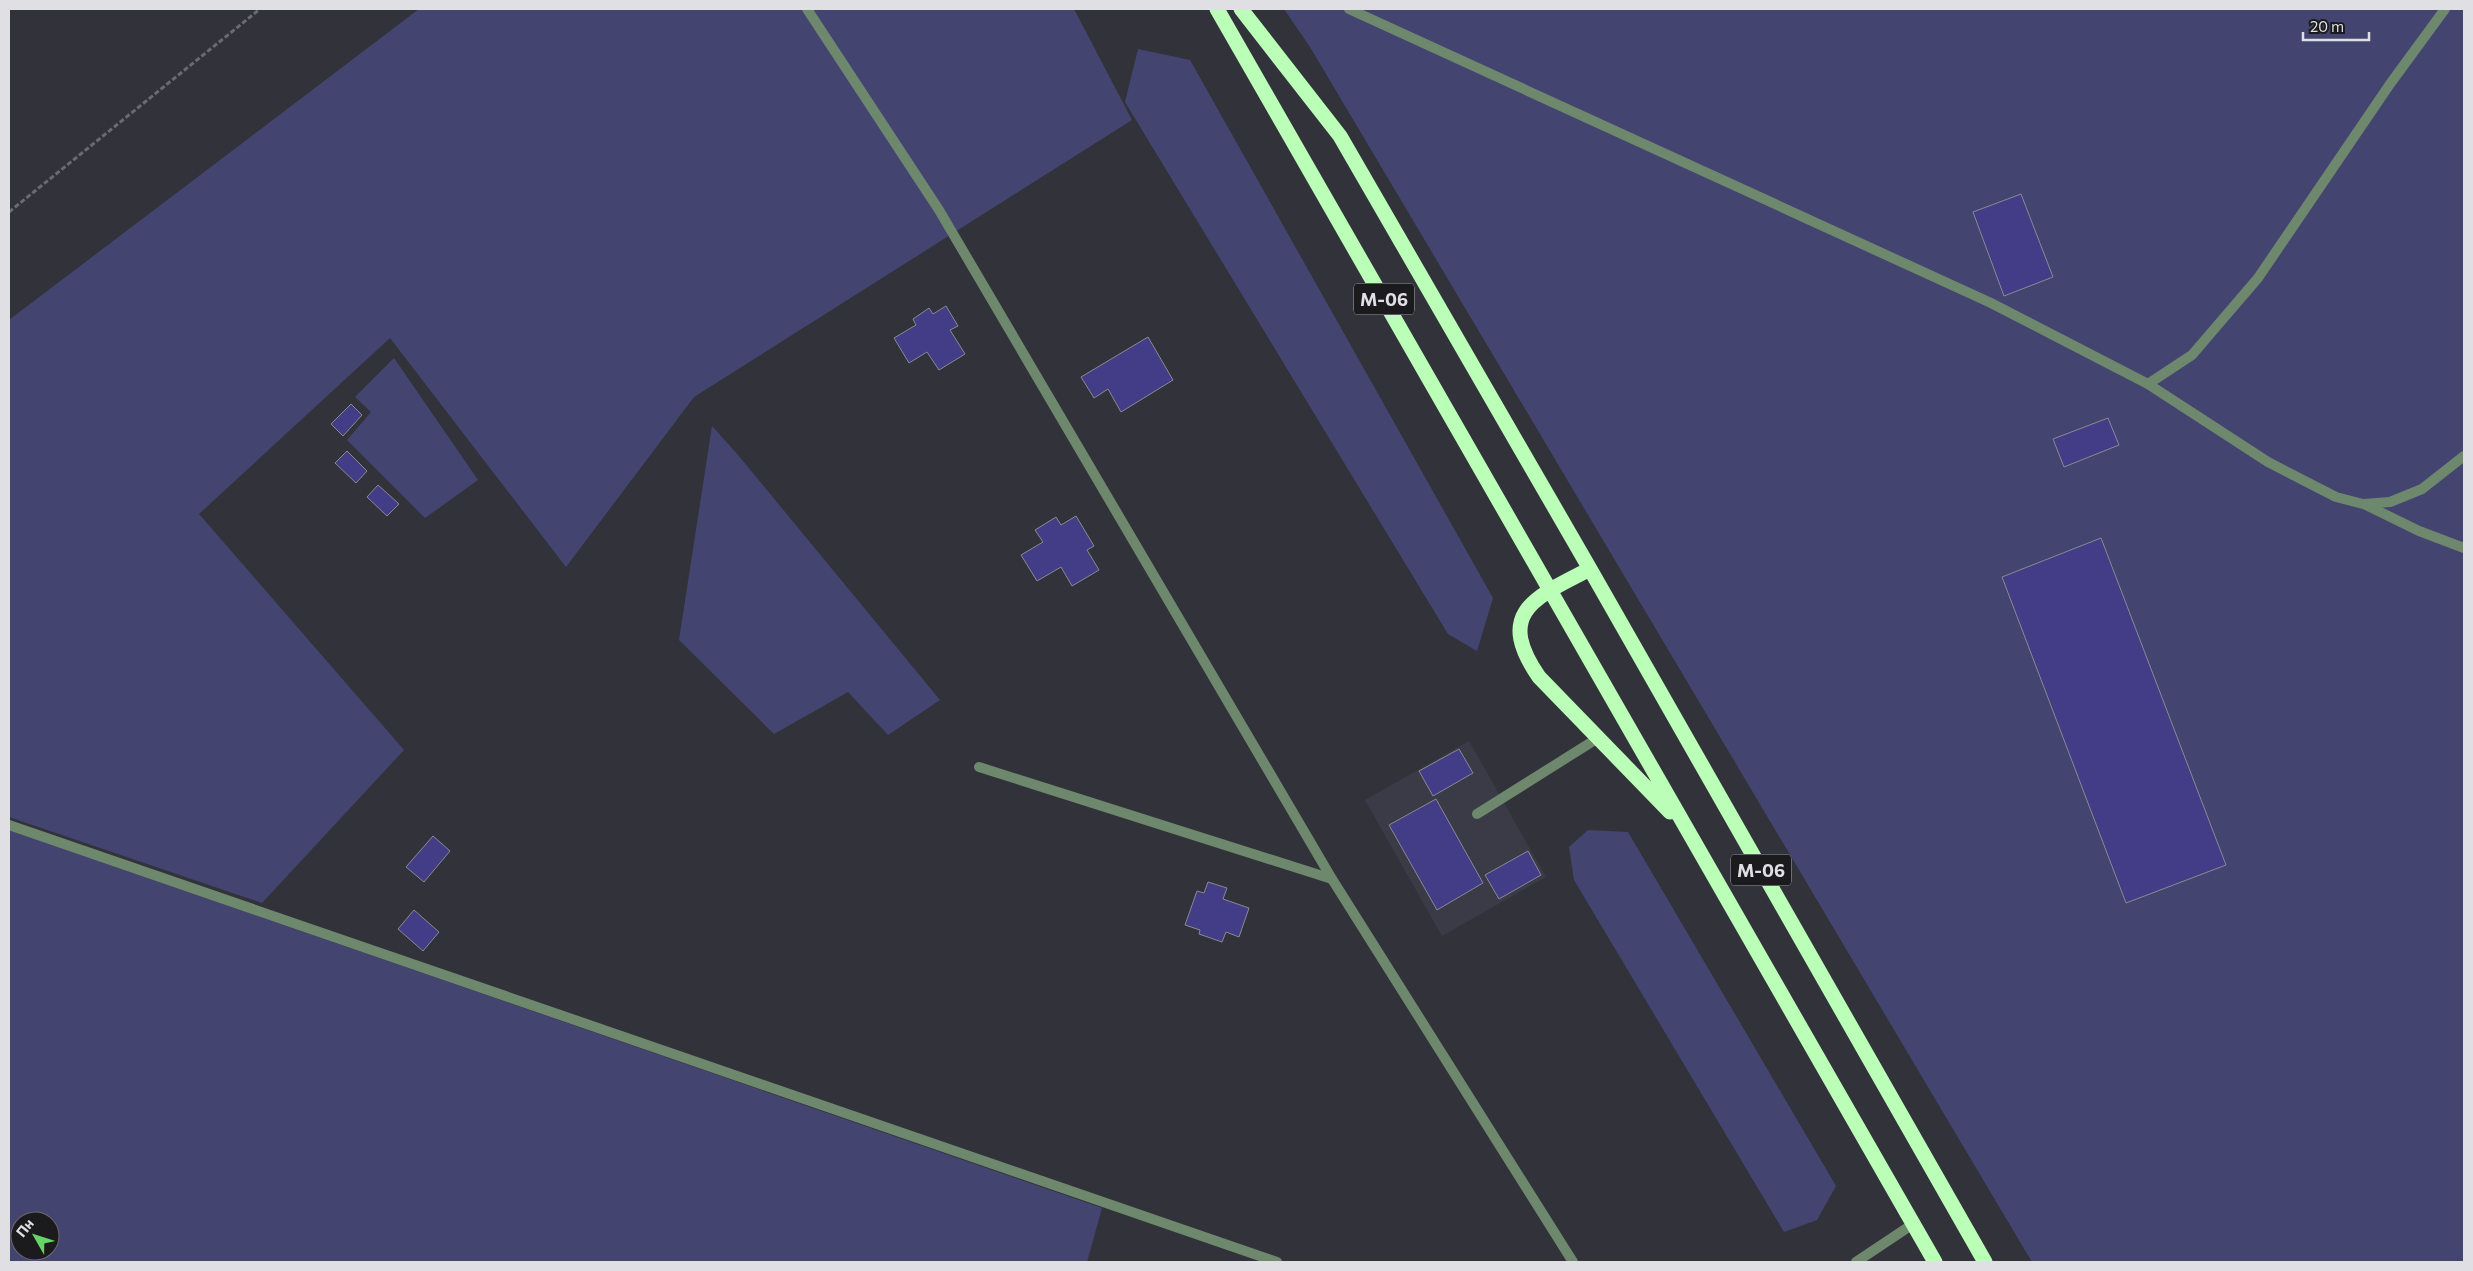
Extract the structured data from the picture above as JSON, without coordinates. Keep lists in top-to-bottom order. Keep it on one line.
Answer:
{"streets":{"highway":["М-06"]},"scale_bar":"20 m","north":"top left"}
